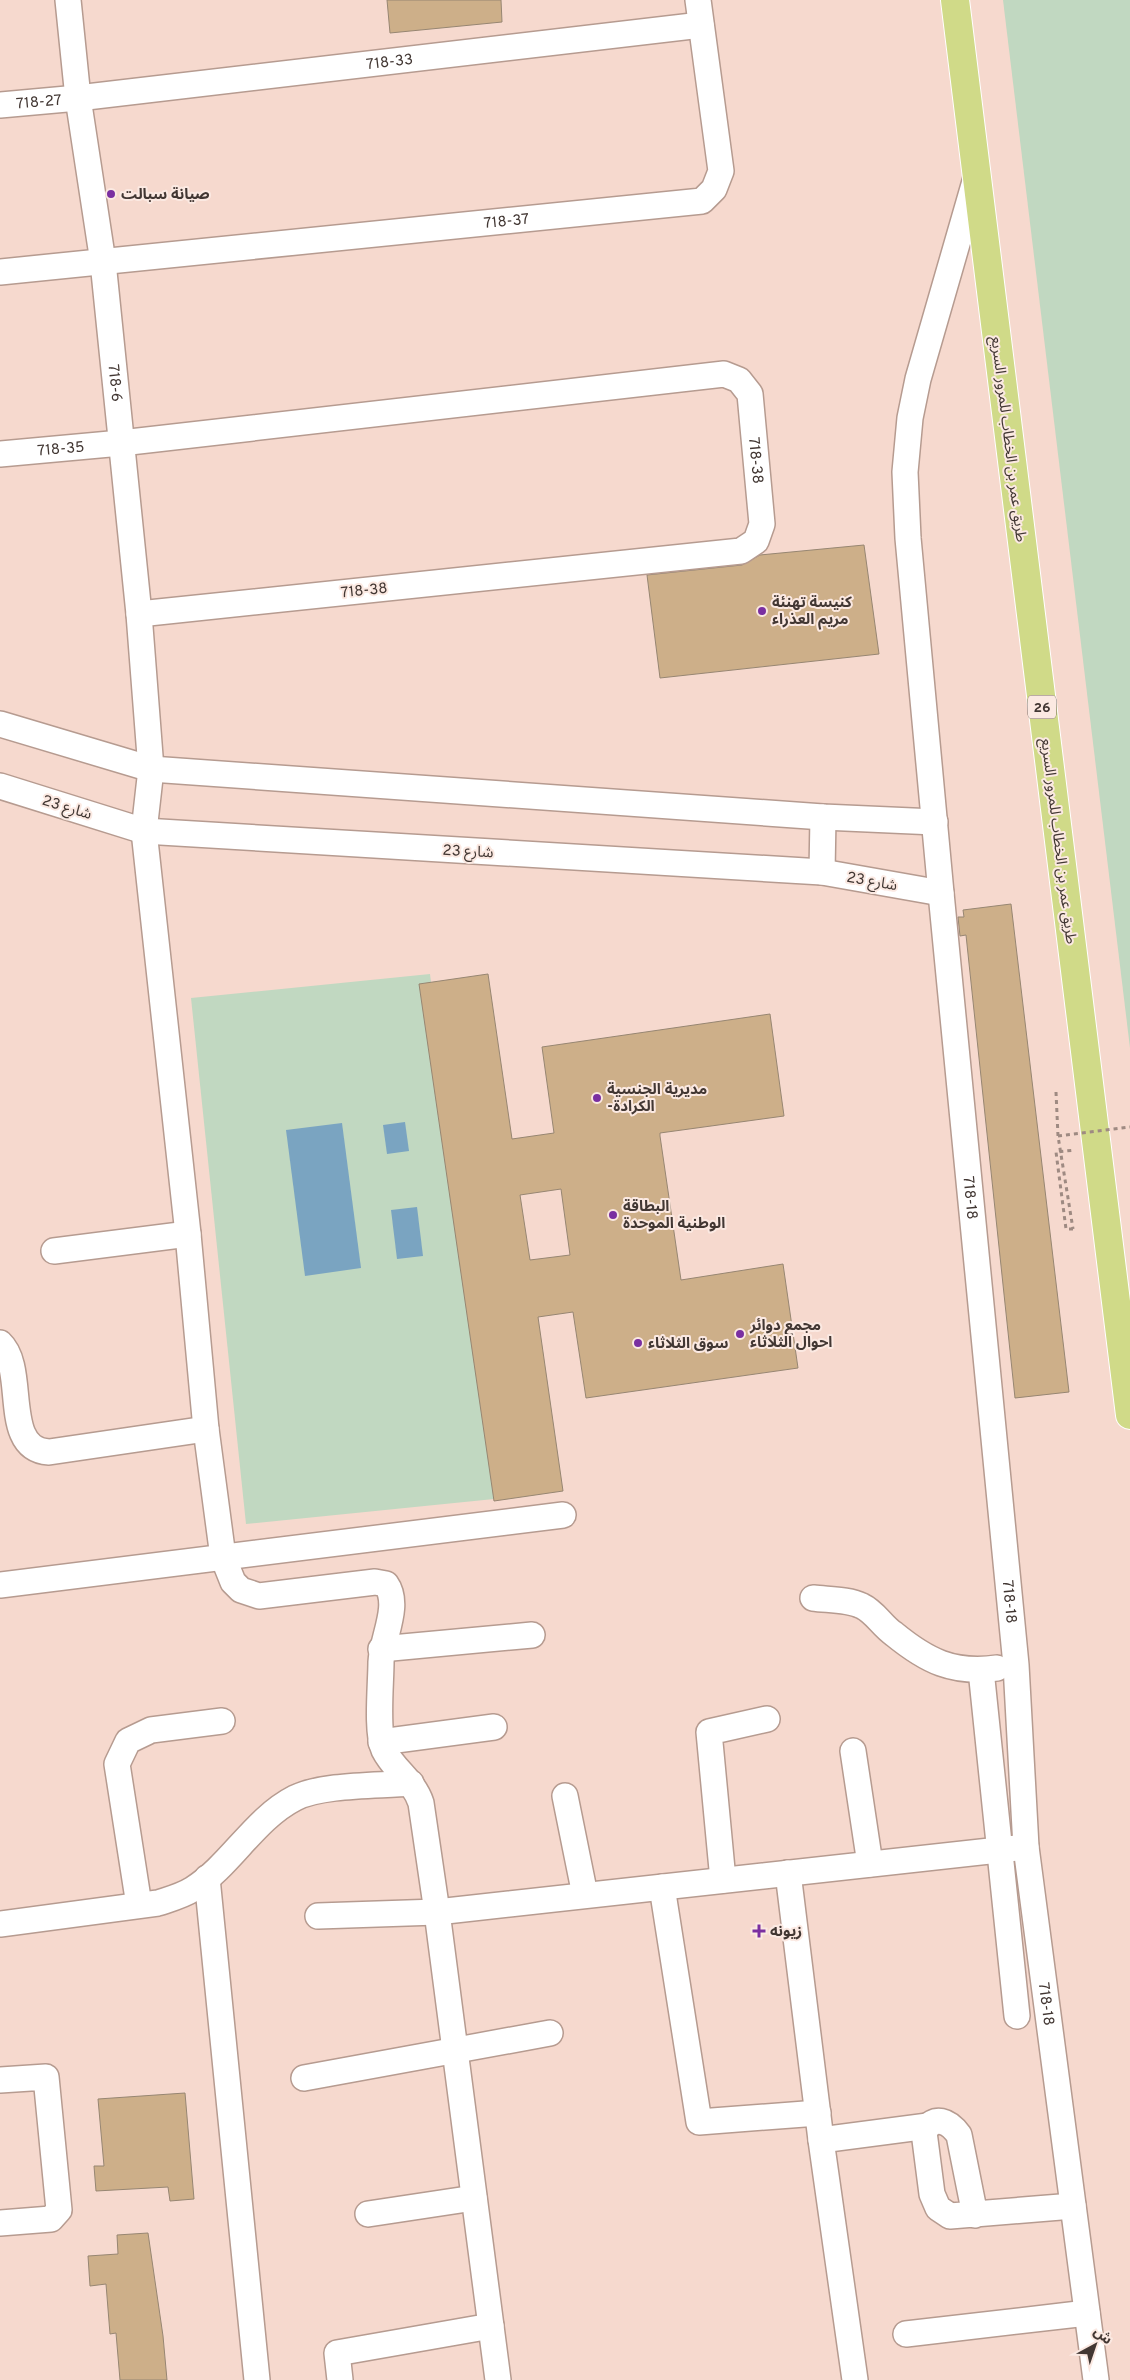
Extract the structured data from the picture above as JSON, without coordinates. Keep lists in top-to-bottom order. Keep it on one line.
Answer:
{"streets":{"highway":["طريق عمر بن الخطاب للمرور السريع","26"],"street":["718-33","718-27","718-37","718-6","718-35","718-38","شارع 23","718-18"]},"crossings":[["718-33","718-27"],["718-33","718-37"],["718-33","718-6"],["718-27","718-6"],["718-37","718-6"],["718-6","718-35"],["718-6","718-38"],["718-6","شارع 23"],["طريق عمر بن الخطاب للمرور السريع","718-18"],["718-35","718-38"],["شارع 23","718-18"]],"places":{"other":["صيانة سبالت","كنيسة تهنئة مريم العذراء","مديرية الجنسية -الكرادة","البطاقة الوطنية الموحدة","مجمع دوائر احوال الثلاثاء","سوق الثلاثاء"],"health":["زيونه"]},"north":"top right"}
